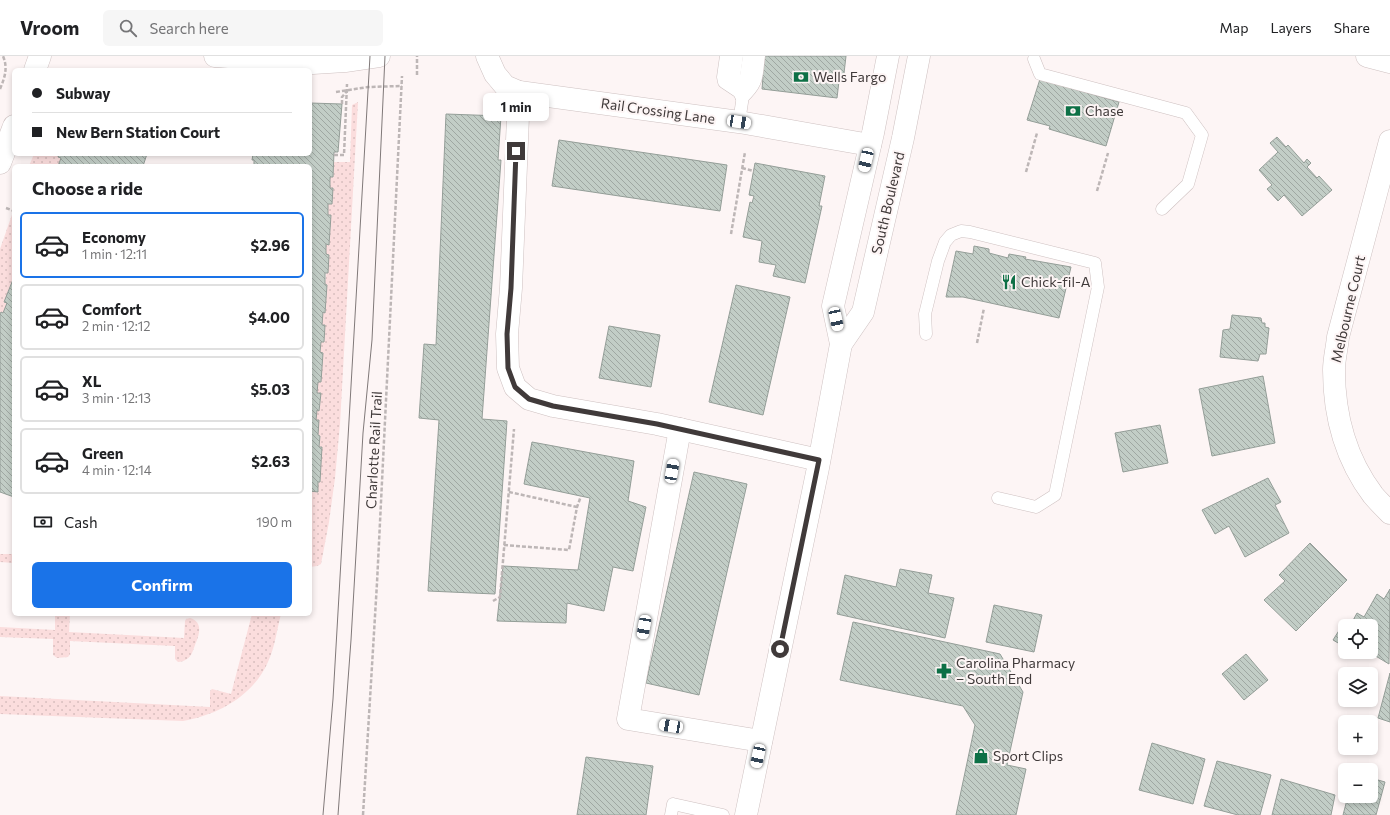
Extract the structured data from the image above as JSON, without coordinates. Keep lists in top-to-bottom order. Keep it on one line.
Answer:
{"streets":{"street":["Rail Crossing Lane","South Boulevard","Melbourne Court"],"path":["Charlotte Rail Trail"]},"crossings":[["Rail Crossing Lane","South Boulevard"]],"places":{"bank":["Wells Fargo","Chase"],"restaurant":["Chick-fil-A"],"pharmacy":["Carolina Pharmacy – South End"],"shop":["Sport Clips"]},"page":{"header":"Vroom","search":"Search here","nav":["Map","Layers","Share"],"banner":["Subway","New Bern Station Court"],"bubble":"1 min","heading":"Choose a ride","list":[{"name":"Economy","note":"1 min · 12:11","value":"$2.96"},{"name":"Comfort","note":"2 min · 12:12","value":"$4.00"},{"name":"XL","note":"3 min · 12:13","value":"$5.03"},{"name":"Green","note":"4 min · 12:14","value":"$2.63"}],"pay":["Cash","190 m"],"buttons":"Confirm","map_buttons":["+","−"]}}
